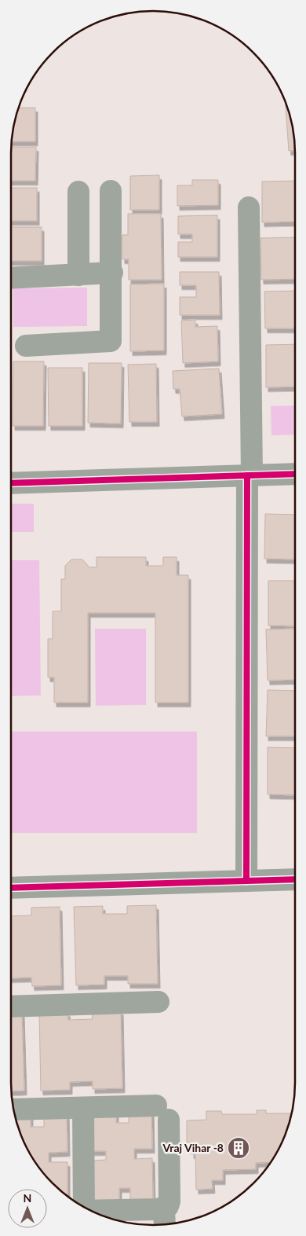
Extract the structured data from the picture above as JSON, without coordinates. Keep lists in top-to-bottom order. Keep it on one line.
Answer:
{"places":{"building":["Vraj Vihar -8"]},"north":"top"}
